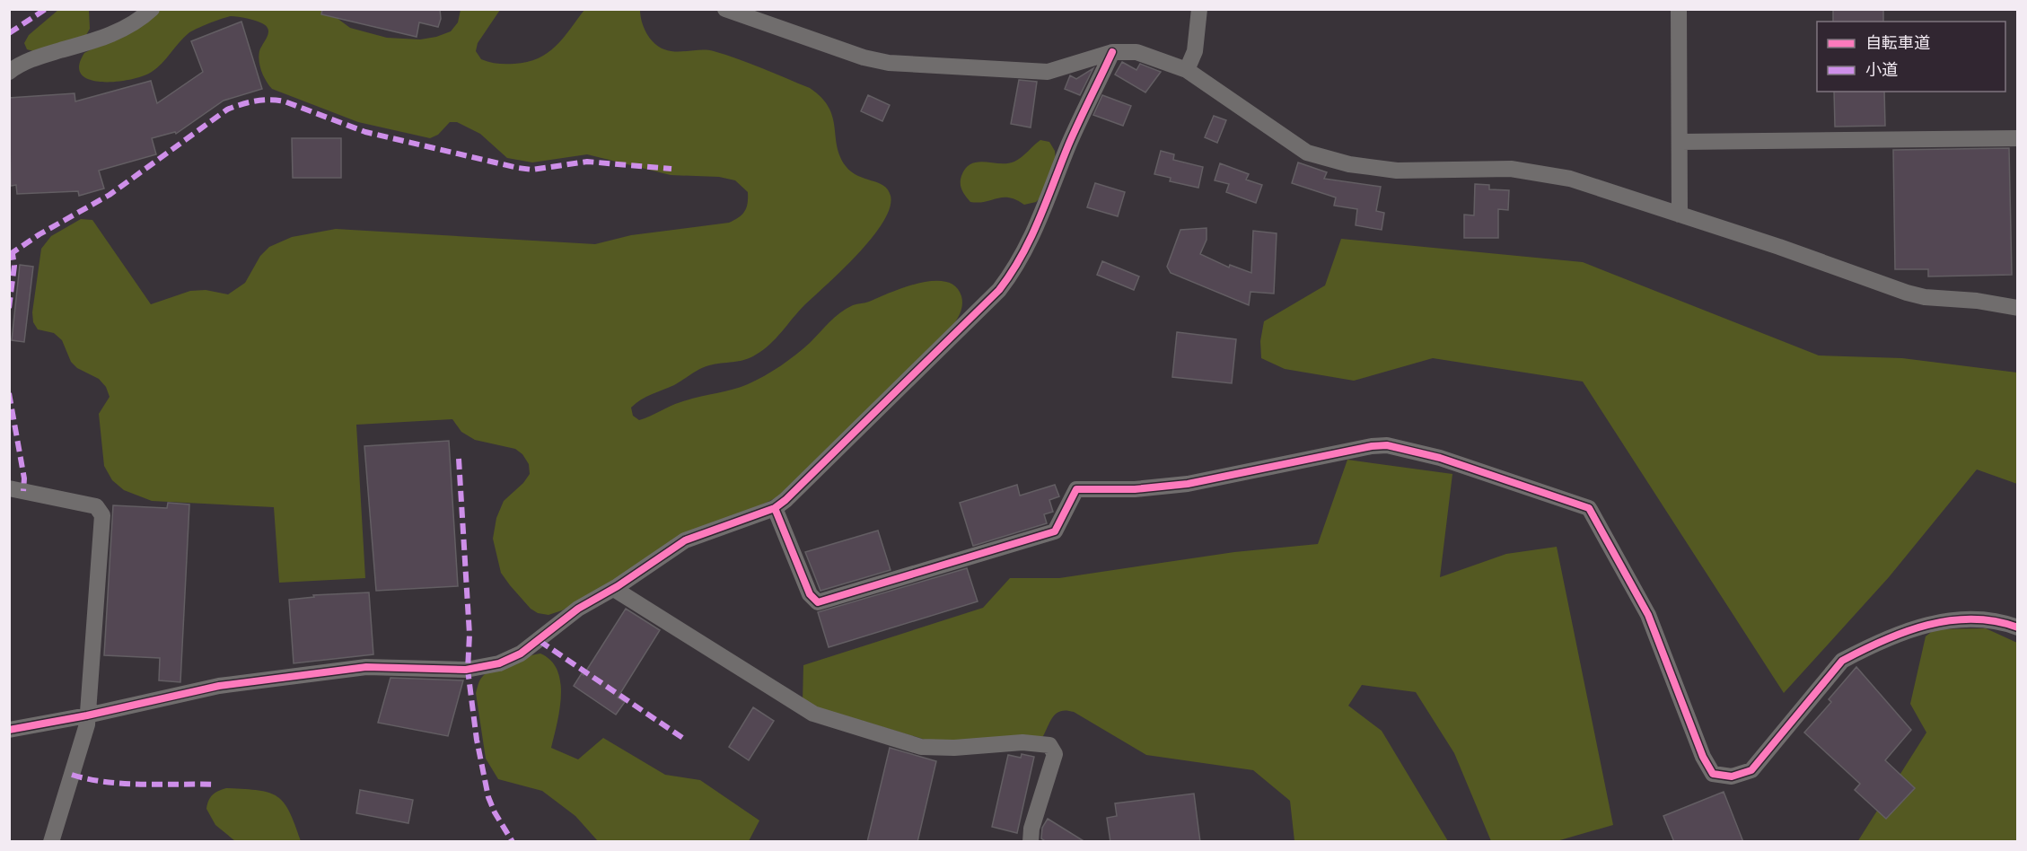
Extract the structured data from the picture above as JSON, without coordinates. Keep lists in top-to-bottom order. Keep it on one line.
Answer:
{"legend":["自転車道","小道"]}
